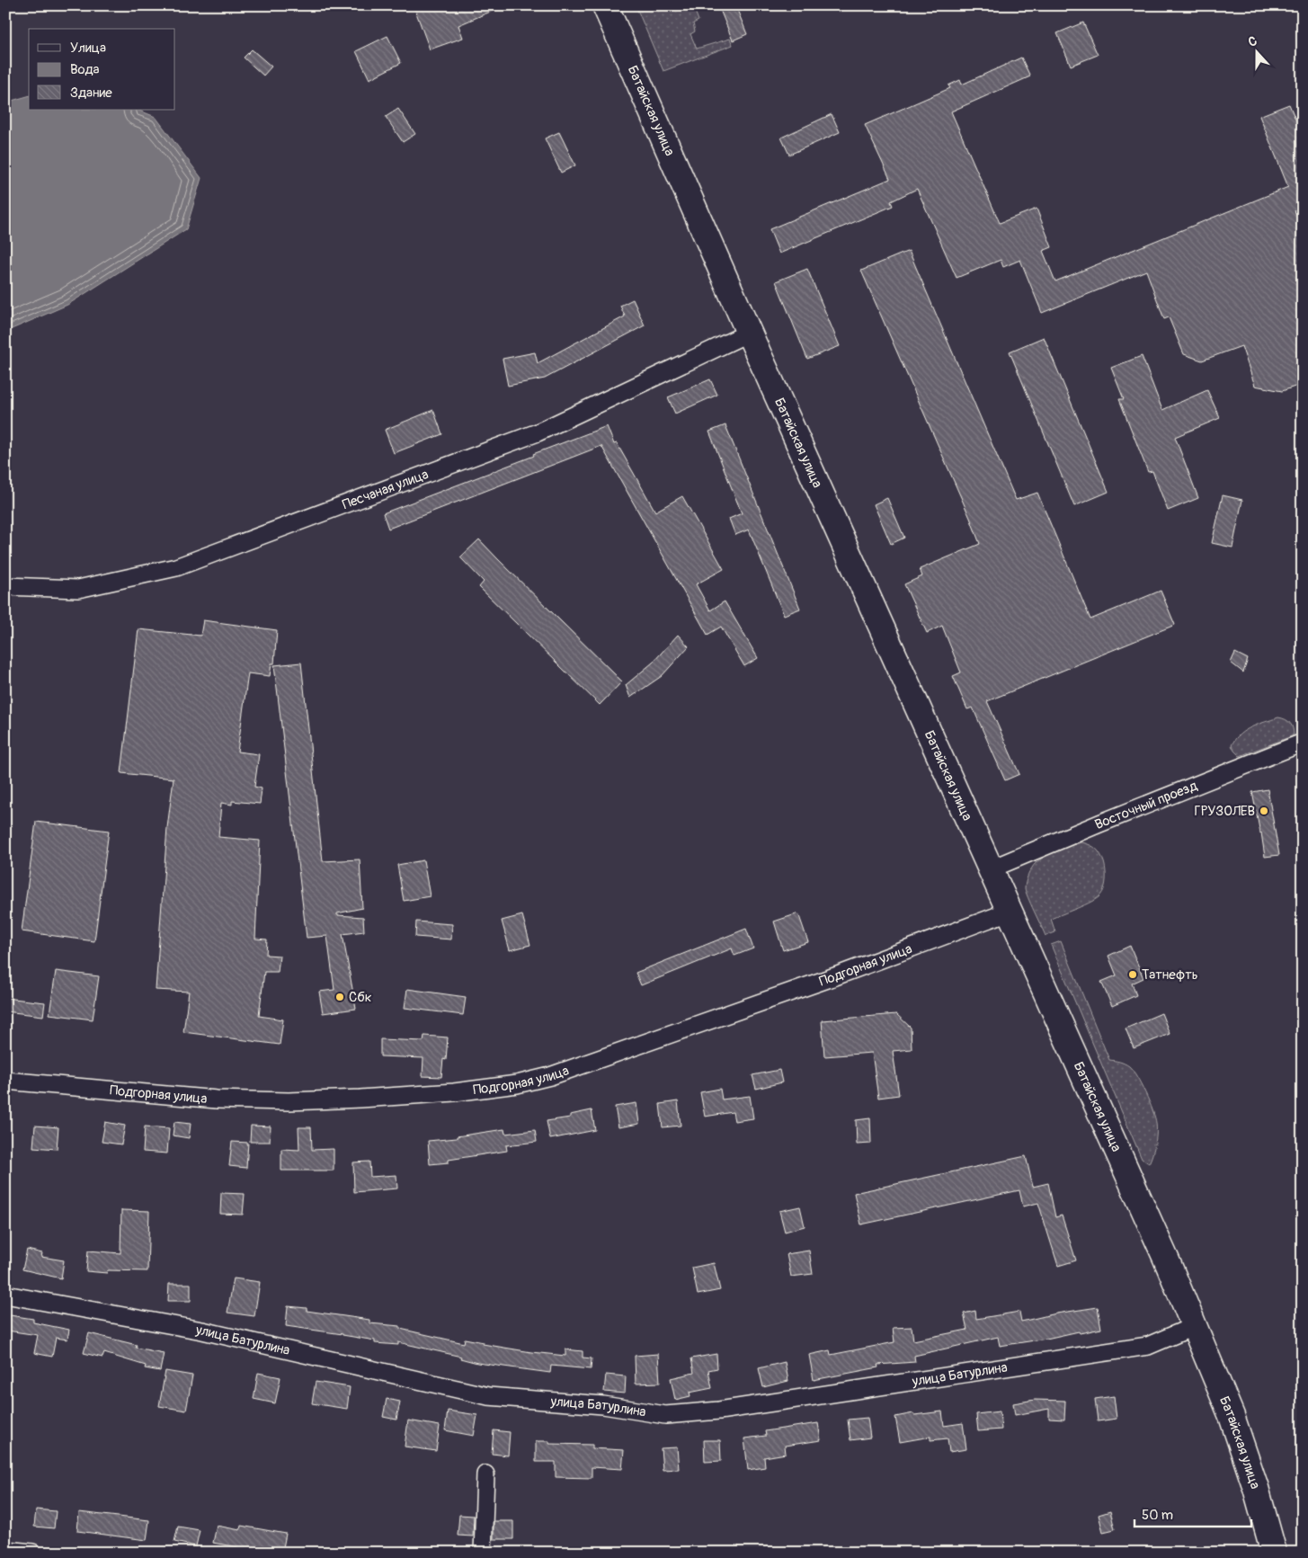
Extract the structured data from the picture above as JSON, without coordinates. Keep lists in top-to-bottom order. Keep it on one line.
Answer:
{"streets":{"highway":["Батайская улица"],"street":["Песчаная улица","Восточный проезд","Подгорная улица","улица Батурлина"]},"crossings":[["Батайская улица","Песчаная улица"],["Батайская улица","Восточный проезд"],["Батайская улица","Подгорная улица"],["Батайская улица","улица Батурлина"]],"places":["ГРУЗОЛЕВ","Татнефть","Сбк"],"legend":["Улица","Вода","Здание"],"scale_bar":"50 m","north":"top"}
